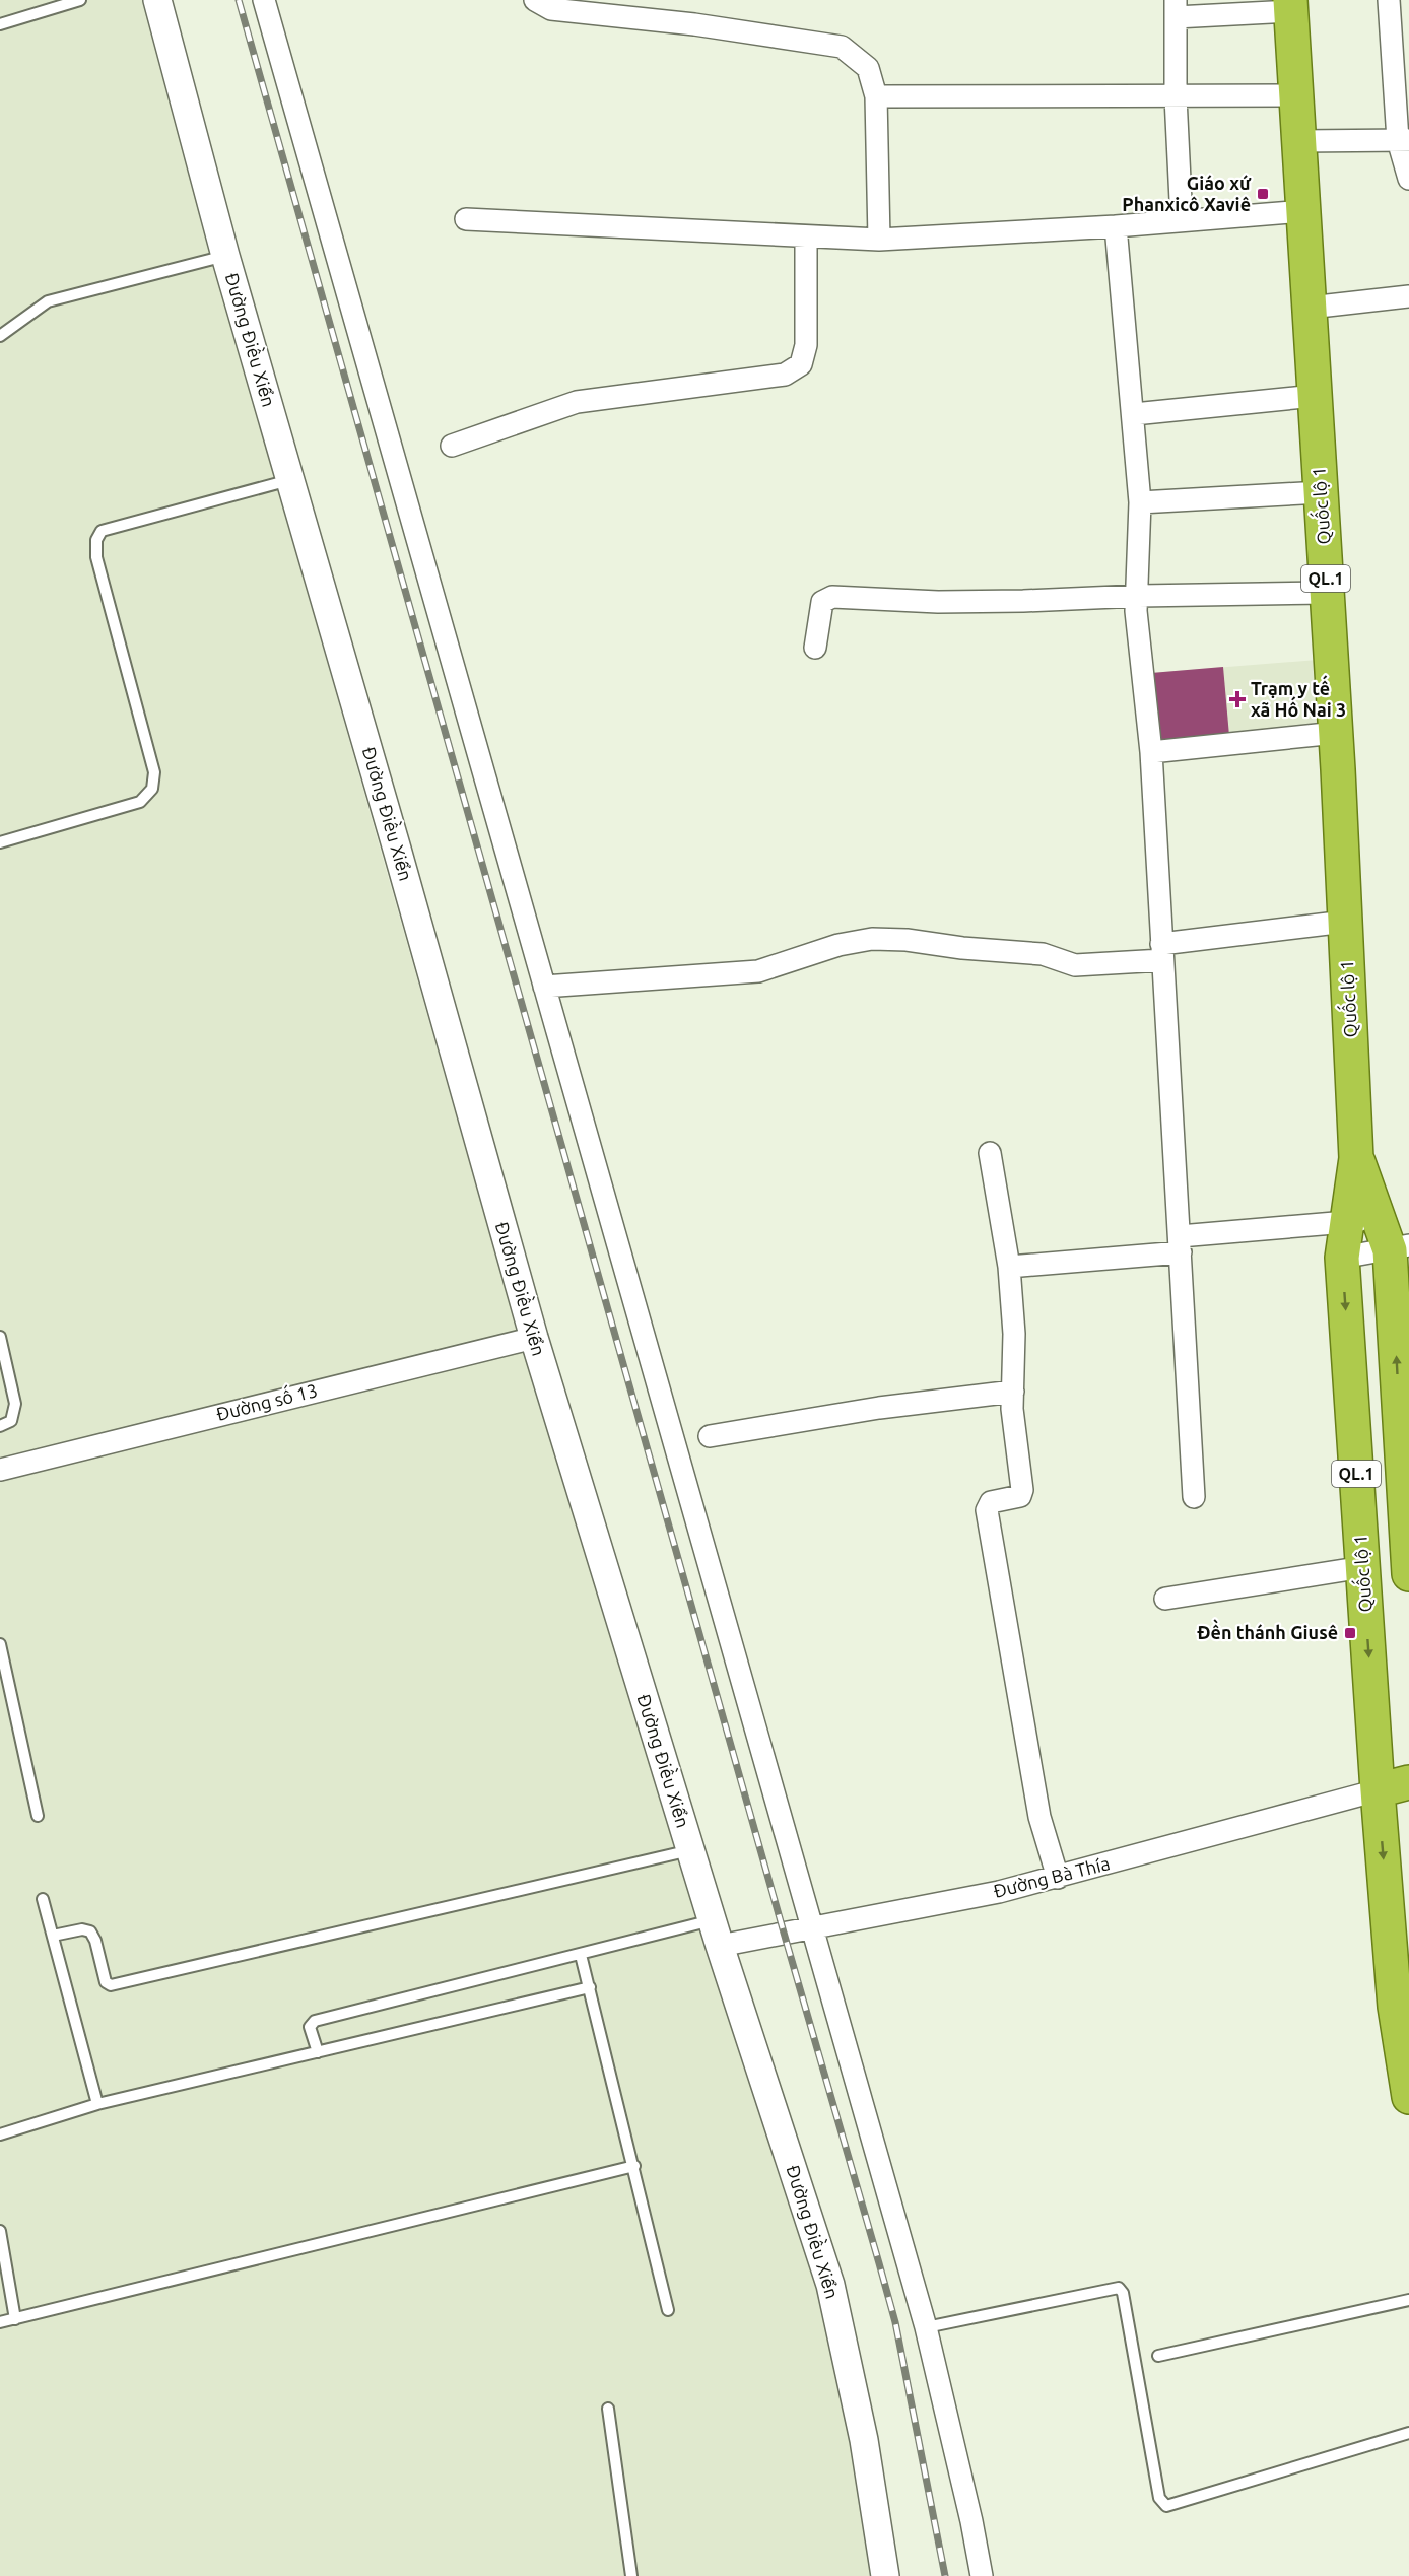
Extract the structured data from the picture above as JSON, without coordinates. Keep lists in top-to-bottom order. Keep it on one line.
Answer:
{"streets":{"highway":["Quốc lộ 1","QL.1"],"street":["Đường Điều Xiển","Đường số 13","Đường Bà Thía"]},"crossings":[["Đường Điều Xiển","Đường số 13"],["Đường Điều Xiển","Đường Bà Thía"],["Quốc lộ 1","Đường Bà Thía"]],"places":{"transit":["Giáo xứ Phanxicô Xaviê","Đền thánh Giusê"],"health":["Trạm y tế xã Hố Nai 3"]}}
